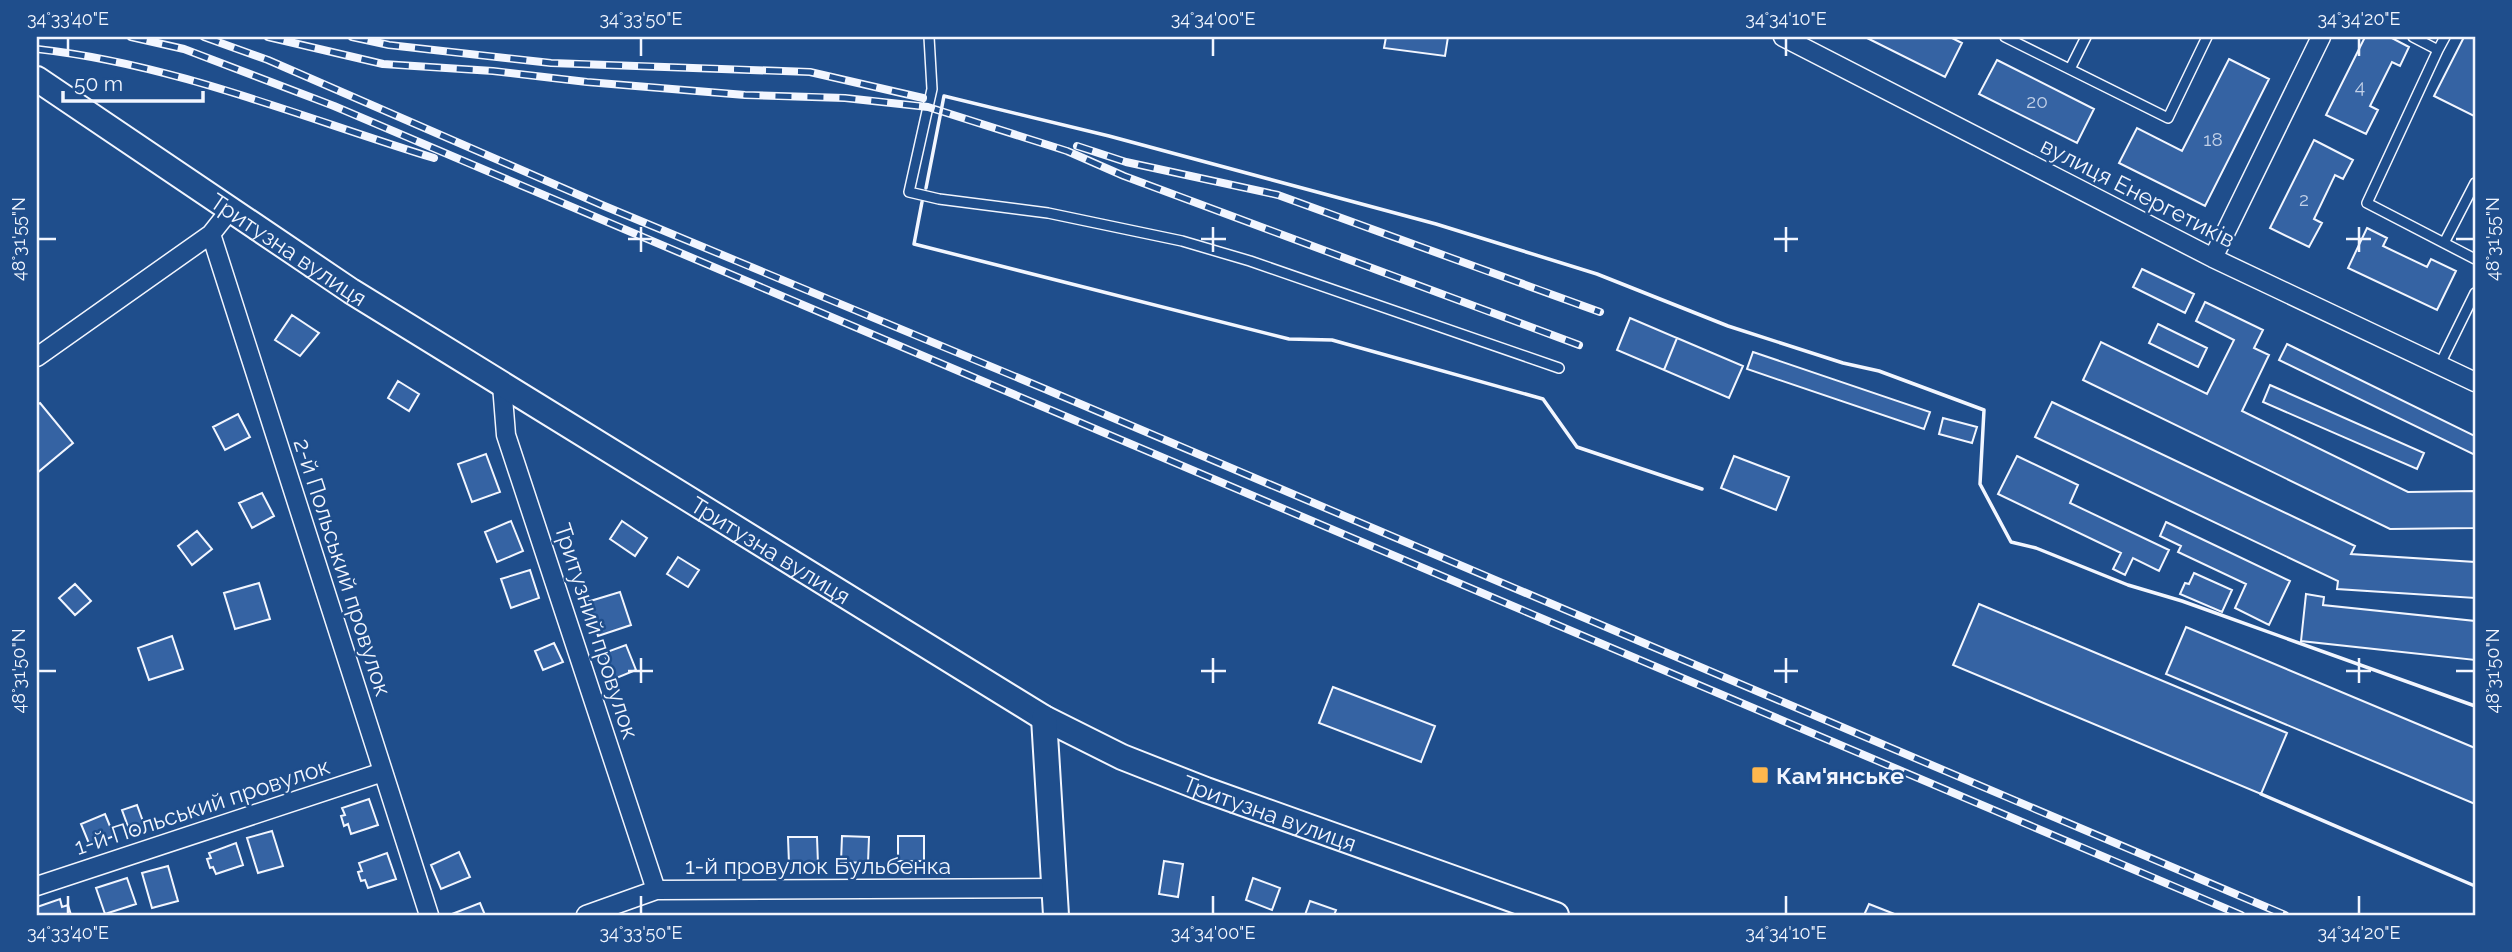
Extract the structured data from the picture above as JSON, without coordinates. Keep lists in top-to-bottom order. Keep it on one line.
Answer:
{"streets":{"street":["вулиця Енергетиків","Тритузна вулиця","2-й Польський провулок","Тритузний провулок","1-й Польський провулок","1-й провулок Бульбенка"]},"crossings":[["Тритузна вулиця","Тритузний провулок"],["2-й Польський провулок","1-й Польський провулок"],["Тритузний провулок","1-й провулок Бульбенка"]],"places":{"transit":["Кам'янське"]},"house_numbers":["4","20","18","2"],"scale_bar":"50 m","coordinates":["34°33'40\"E","34°33'50\"E","34°34'00\"E","34°34'10\"E","34°34'20\"E","48°31'55\"N","48°31'50\"N"]}
